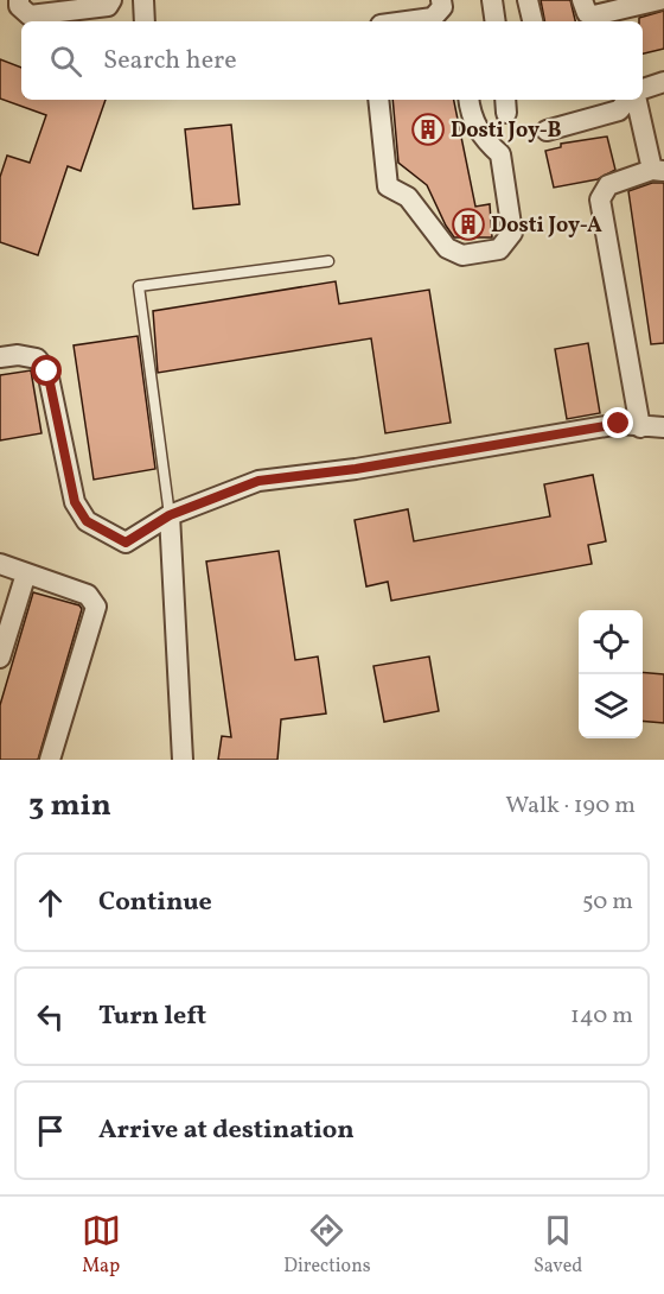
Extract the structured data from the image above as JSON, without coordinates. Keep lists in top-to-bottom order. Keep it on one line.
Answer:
{"places":{"building":["Dosti Joy-B","Dosti Joy-A"]},"page":{"search":"Search here","heading":["3 min","Walk · 190 m"],"list":[["Continue","50 m"],["Turn left","140 m"],"Arrive at destination"],"nav":["Map","Directions","Saved"]}}
